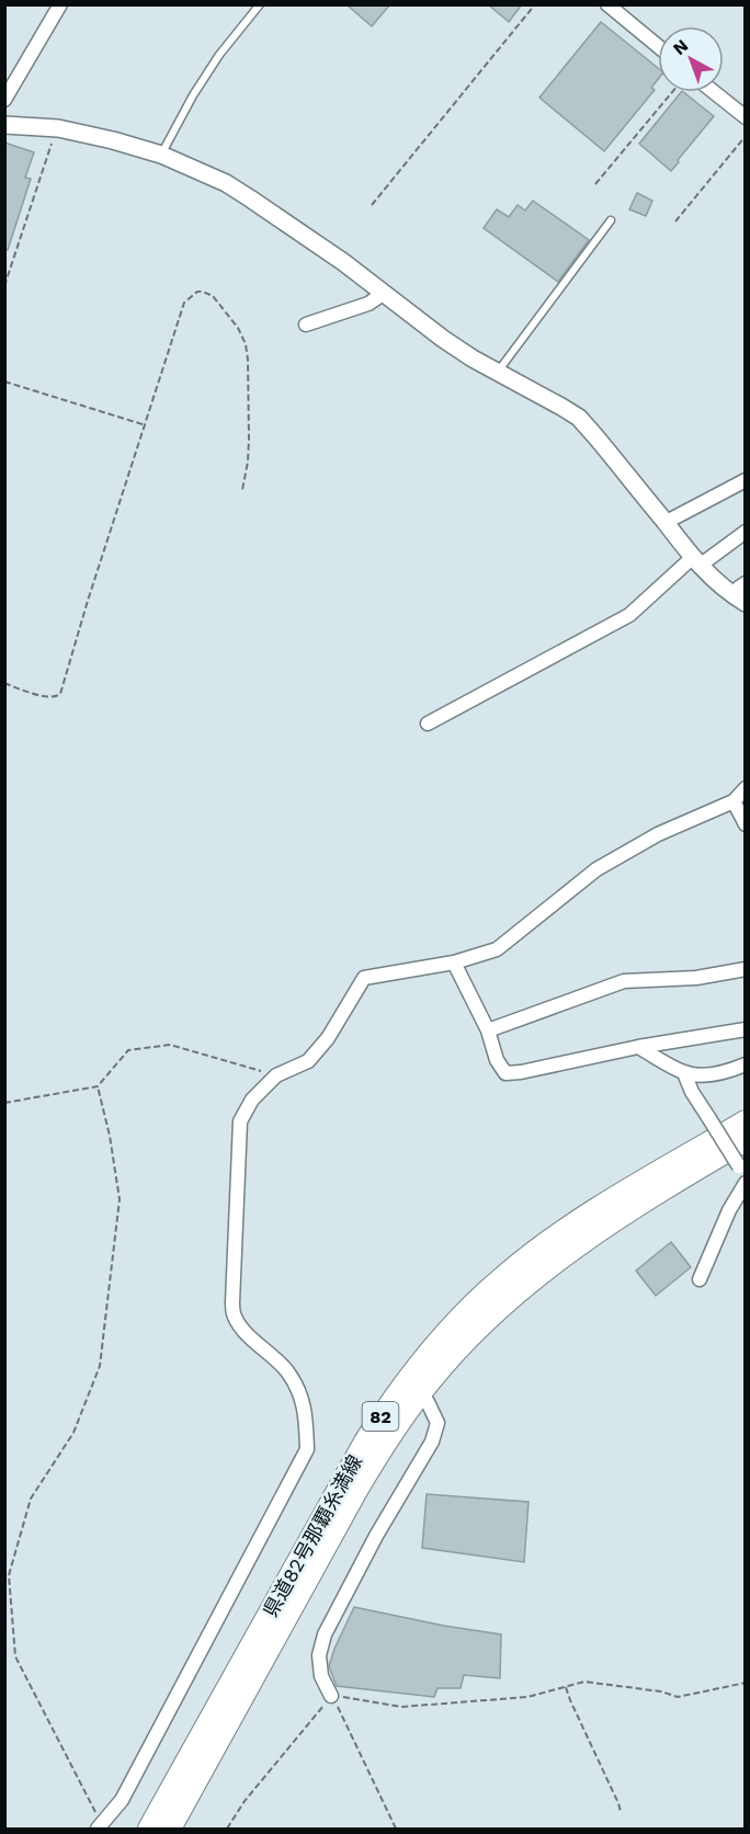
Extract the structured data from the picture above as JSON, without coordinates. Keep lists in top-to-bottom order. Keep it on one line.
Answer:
{"streets":{"main road":["82","県道82号那覇糸満線"]},"north":"top left"}
